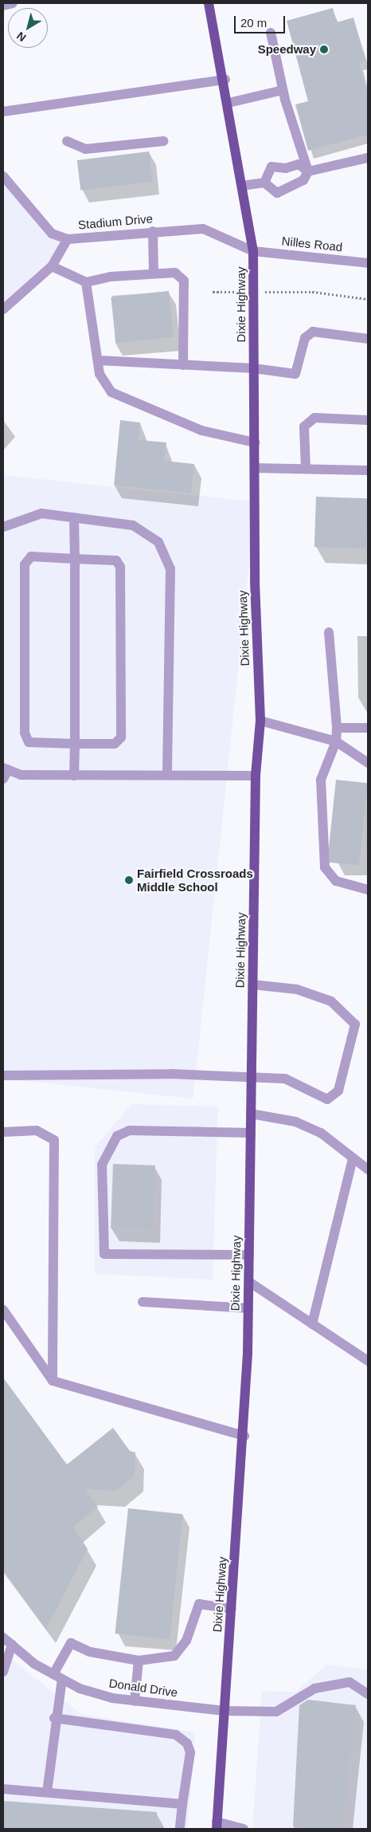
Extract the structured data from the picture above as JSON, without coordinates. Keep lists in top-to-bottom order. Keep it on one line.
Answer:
{"streets":{"main road":["Dixie Highway"],"street":["Stadium Drive","Nilles Road","Donald Drive"]},"crossings":[["Stadium Drive","Nilles Road"],["Stadium Drive","Dixie Highway"],["Nilles Road","Dixie Highway"],["Dixie Highway","Donald Drive"]],"places":["Speedway","Fairfield Crossroads Middle School"],"scale_bar":"20 m","north":"bottom left"}
